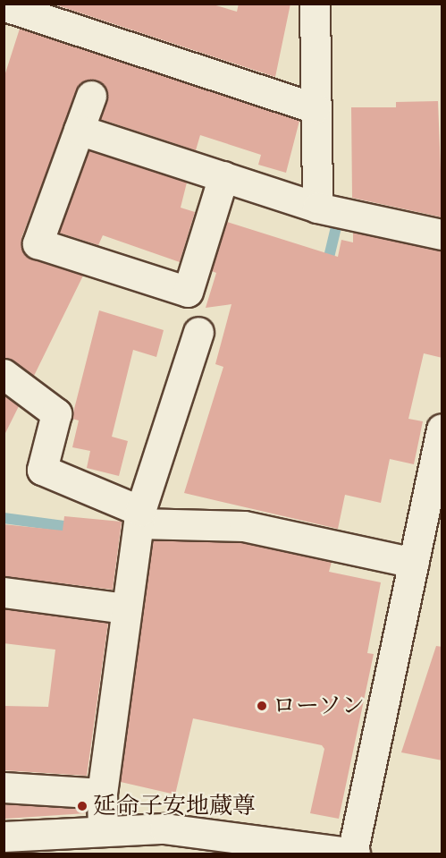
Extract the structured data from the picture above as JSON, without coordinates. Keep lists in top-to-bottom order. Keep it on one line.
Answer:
{"places":["ローソン","延命子安地蔵尊"]}
